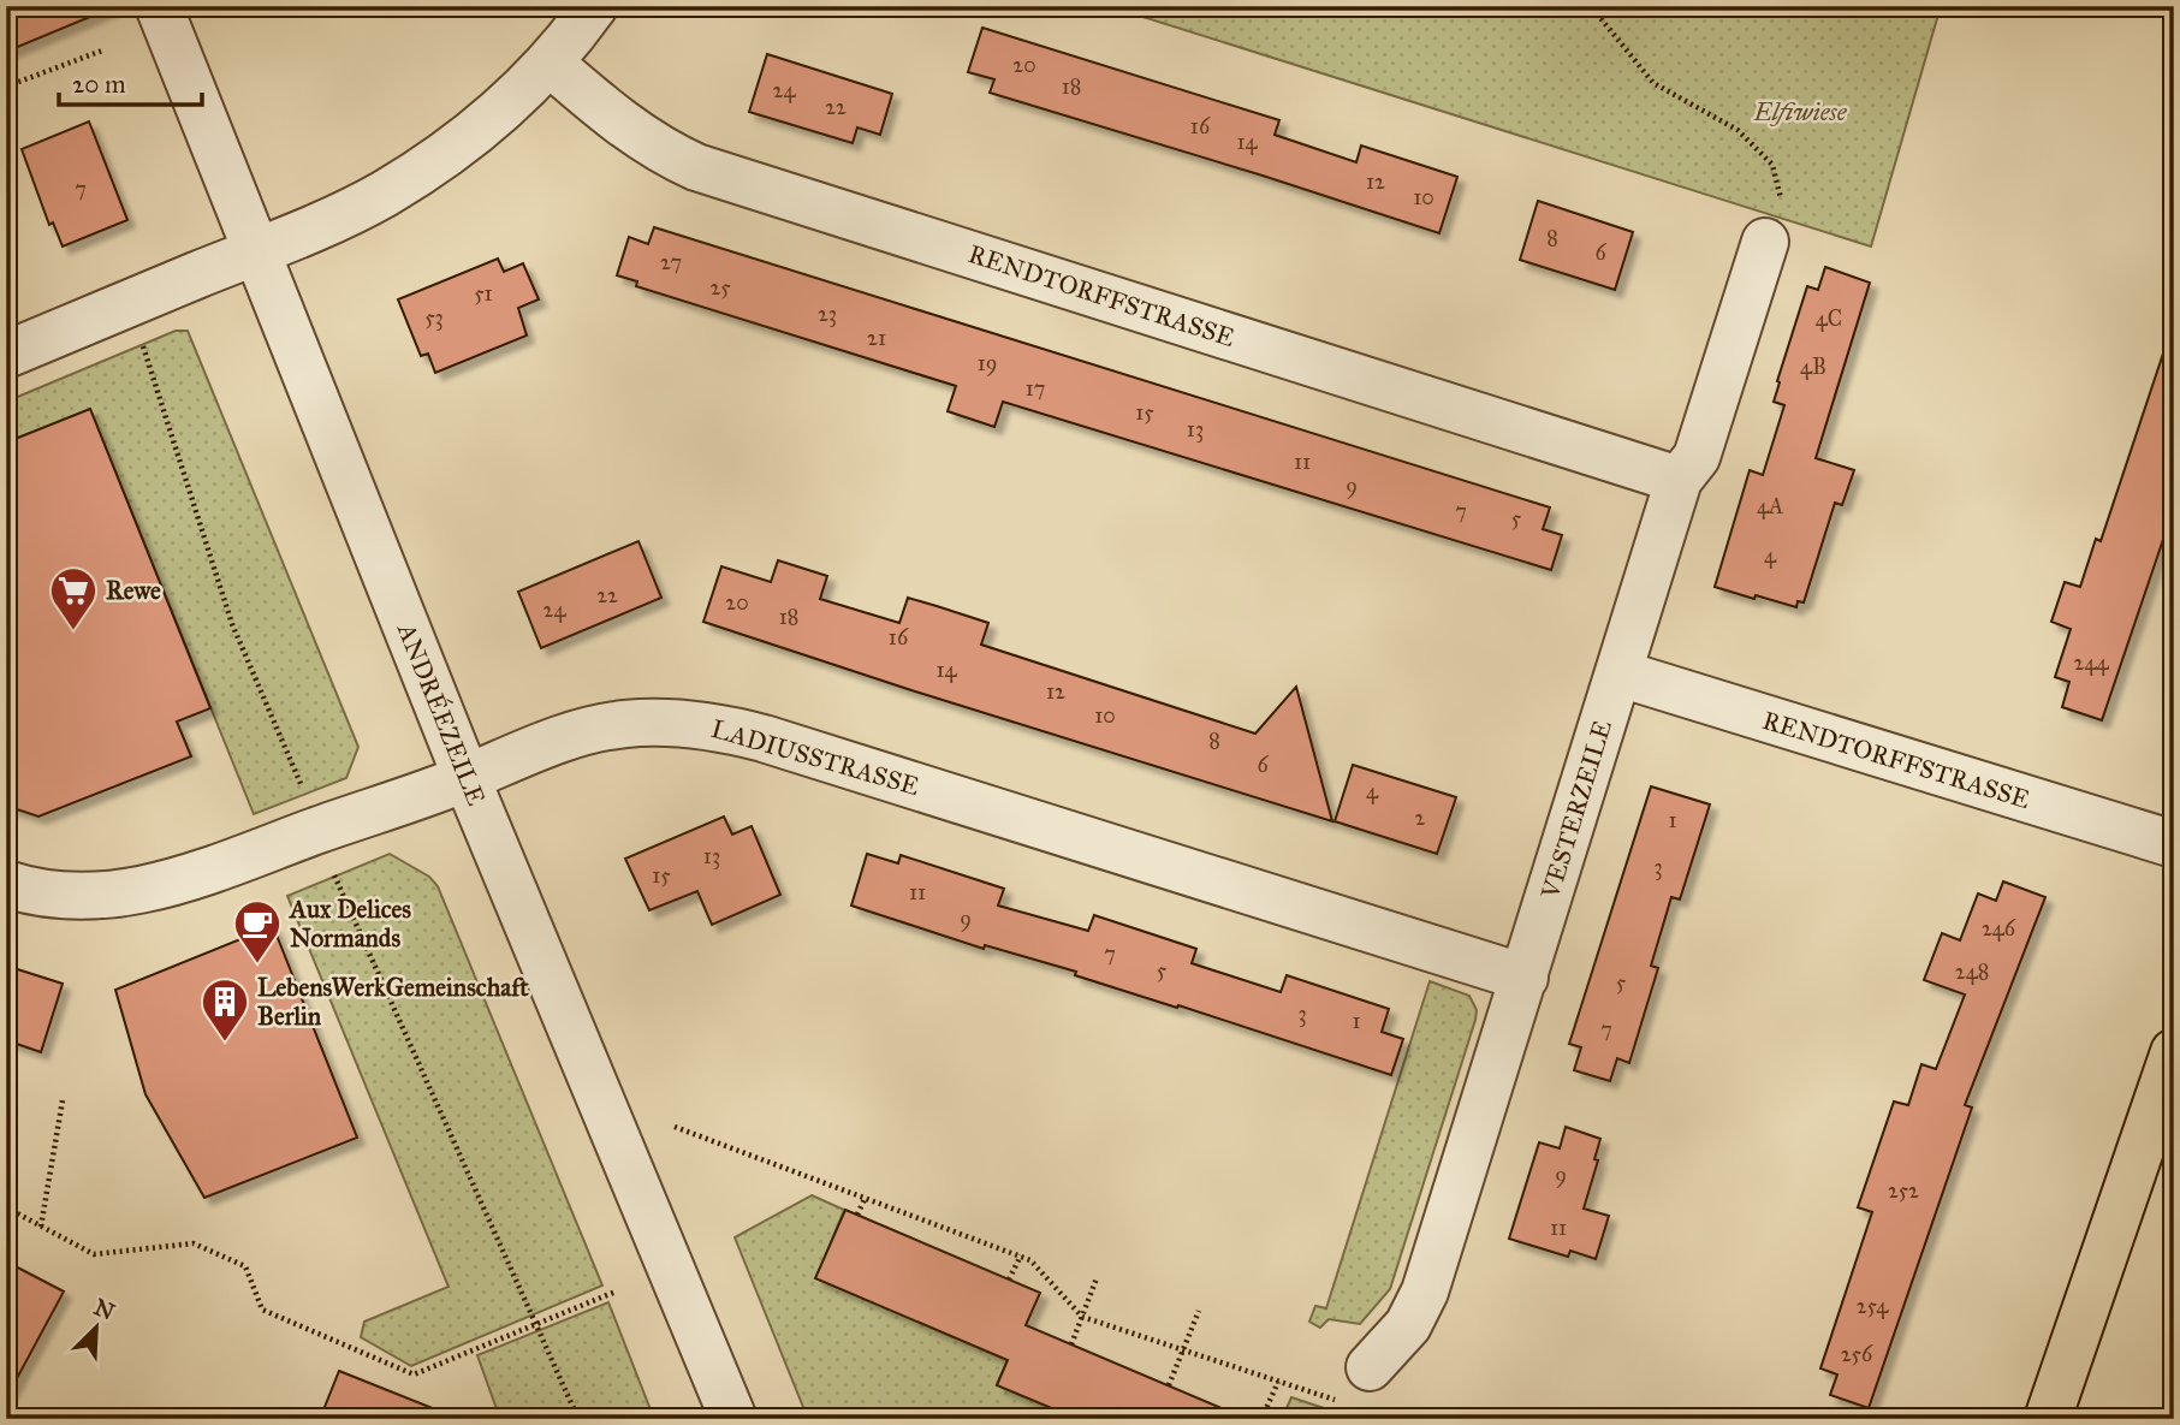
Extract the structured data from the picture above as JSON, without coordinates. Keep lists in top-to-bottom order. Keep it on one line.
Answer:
{"streets":{"street":["RENDTORFFSTRASSE","ANDRÉEZEILE","LADIUSSTRASSE","VESTERZEILE"]},"crossings":[["RENDTORFFSTRASSE","VESTERZEILE"],["ANDRÉEZEILE","LADIUSSTRASSE"],["LADIUSSTRASSE","VESTERZEILE"]],"parks":["Elfiwiese"],"places":{"supermarket":["Rewe"],"cafe":["Aux Delices Normands"],"building":["LebensWerkGemeinschaft Berlin"]},"house_numbers":["20","18","24","22","16","14","12","7","10","8","6","27","25","51","23","53","4C","21","19","4B","17","15","13","11","9","4A","7","5","4","22","20","24","18","16","244","14","12","10","8","6","4","2","1","13","3","15","11","9","246","7","5","248","5","3","1","7","9","252","11","254","256"],"scale_bar":"20 m","north":"top right"}
